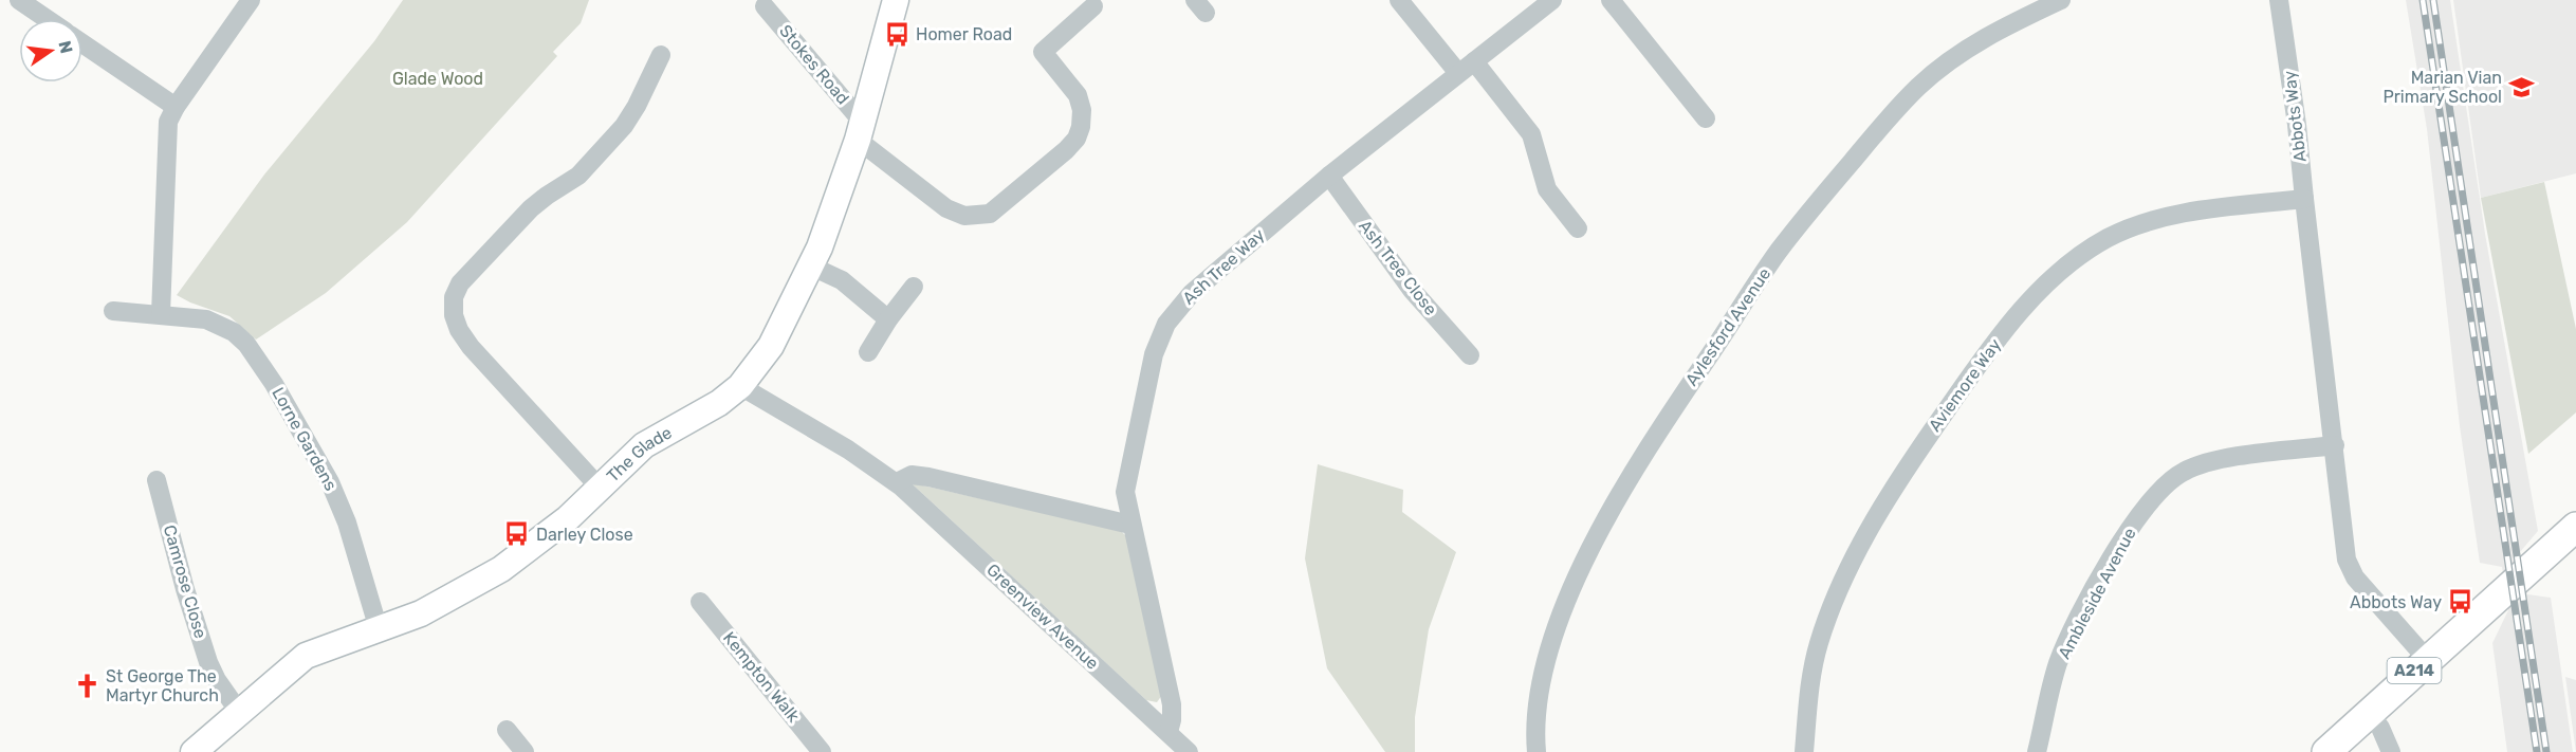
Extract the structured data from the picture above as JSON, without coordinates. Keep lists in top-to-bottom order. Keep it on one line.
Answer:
{"streets":{"main road":["A214"],"street":["Stokes Road","Abbots Way","Ash Tree Way","Ash Tree Close","Aylesford Avenue","Aviemore Way","Lorne Gardens","The Glade","Camrose Close","Ambleside Avenue","Greenview Avenue","Kempton Walk"]},"crossings":[["Stokes Road","The Glade"],["Abbots Way","Aviemore Way"],["Abbots Way","Ambleside Avenue"],["Abbots Way","A214"],["Ash Tree Way","Ash Tree Close"],["Ash Tree Way","Greenview Avenue"],["Lorne Gardens","The Glade"],["The Glade","Camrose Close"],["The Glade","Greenview Avenue"]],"parks":["Glade Wood"],"places":{"bus stop":["Homer Road","Darley Close","Abbots Way"],"school or university":["Marian Vian Primary School"],"church":["St George The Martyr Church"]},"north":"right"}
